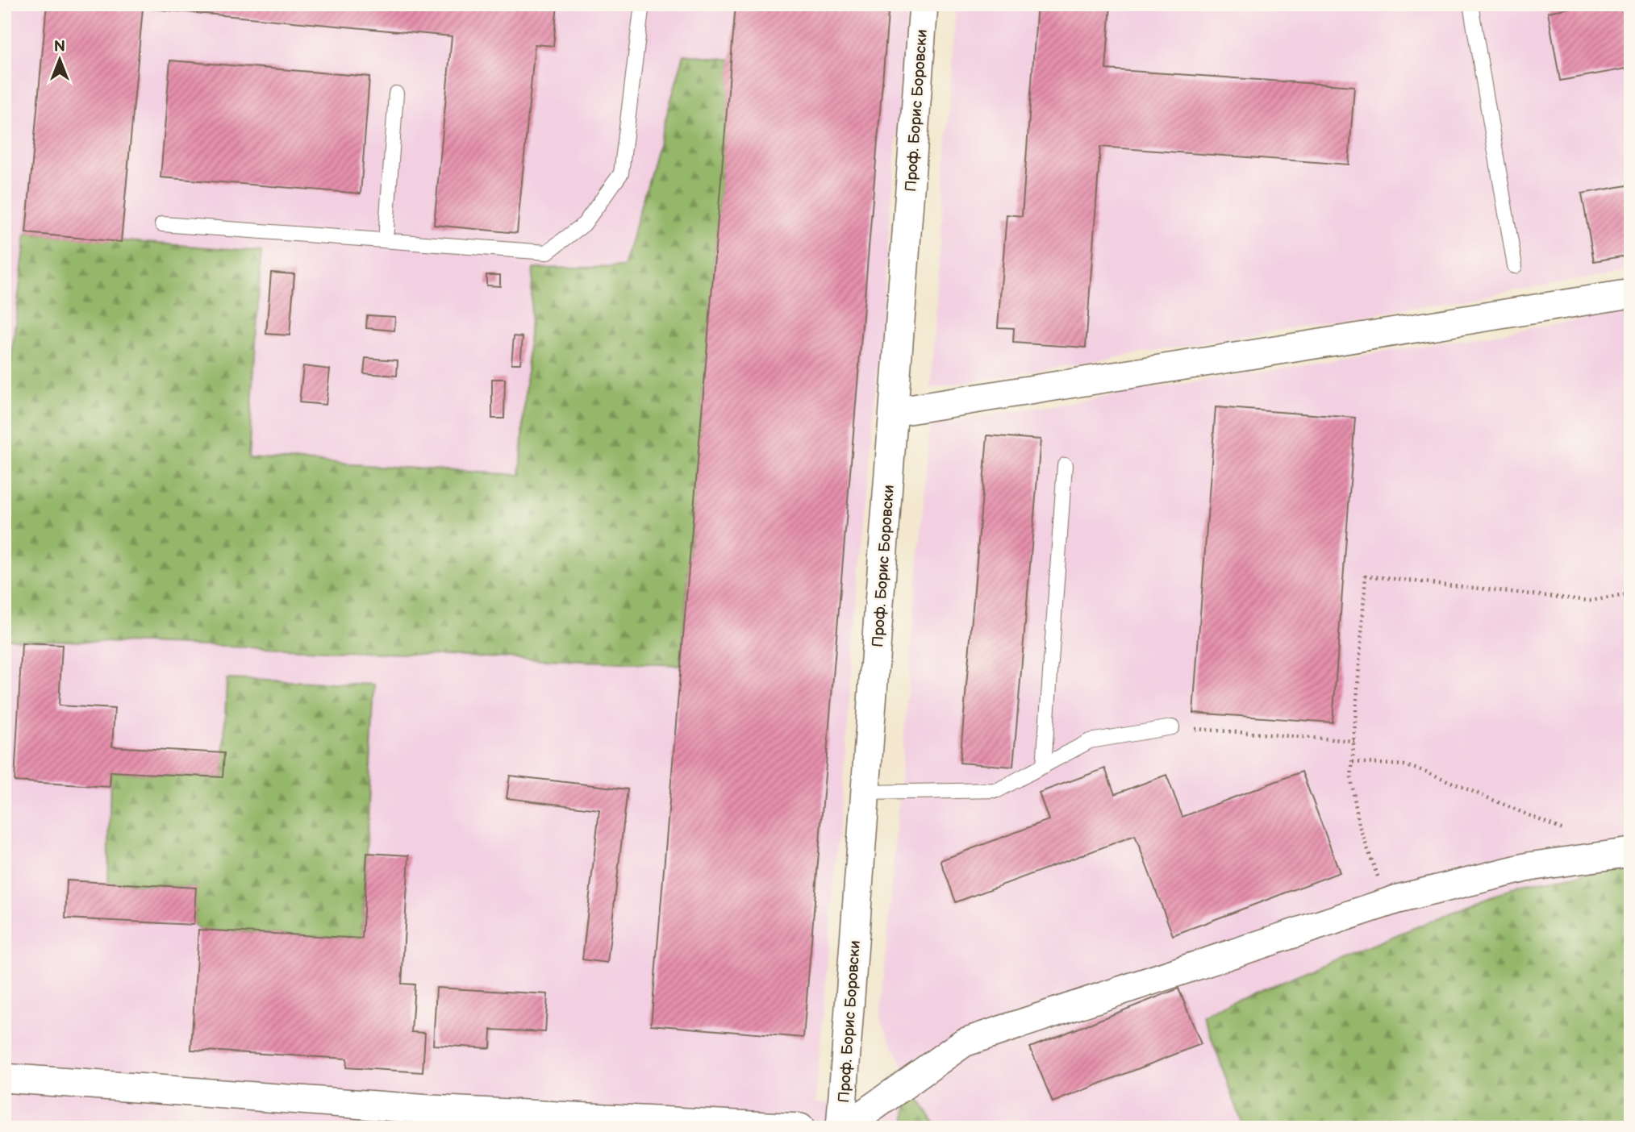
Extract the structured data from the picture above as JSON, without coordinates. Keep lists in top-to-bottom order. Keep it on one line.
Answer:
{"streets":{"street":["Проф. Борис Боровски"]},"north":"top"}
